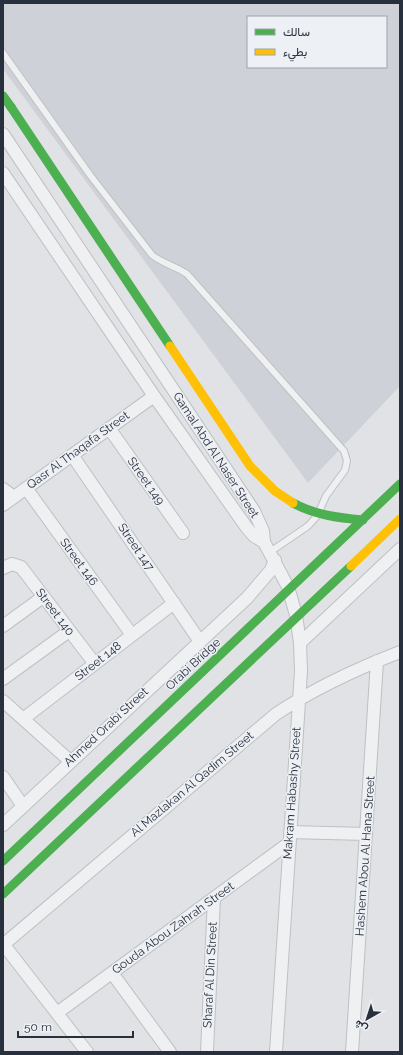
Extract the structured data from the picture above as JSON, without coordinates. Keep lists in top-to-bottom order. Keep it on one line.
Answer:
{"streets":{"main road":["Orabi Bridge"],"street":["Qasr Al Thaqafa Street","Gamal Abd Al Naser Street","Street 149","Street 147","Street 146","Street 140","Street 148","Ahmed Orabi Street","Al Mazlakan Al Qadim Street","Makram Habashy Street","Hashem Abou Al Hana Street","Gouda Abou Zahrah Street","Sharaf Al Din Street"]},"crossings":[["Qasr Al Thaqafa Street","Gamal Abd Al Naser Street"],["Qasr Al Thaqafa Street","Street 149"],["Qasr Al Thaqafa Street","Street 147"],["Qasr Al Thaqafa Street","Street 146"],["Gamal Abd Al Naser Street","Ahmed Orabi Street"],["Gamal Abd Al Naser Street","Makram Habashy Street"],["Street 147","Street 148"],["Street 147","Ahmed Orabi Street"],["Street 146","Street 148"],["Street 140","Street 148"],["Ahmed Orabi Street","Makram Habashy Street"],["Al Mazlakan Al Qadim Street","Makram Habashy Street"],["Al Mazlakan Al Qadim Street","Hashem Abou Al Hana Street"],["Makram Habashy Street","Gouda Abou Zahrah Street"],["Gouda Abou Zahrah Street","Sharaf Al Din Street"]],"legend":["سالك","بطيء"],"scale_bar":"50 m","north":"bottom left"}
